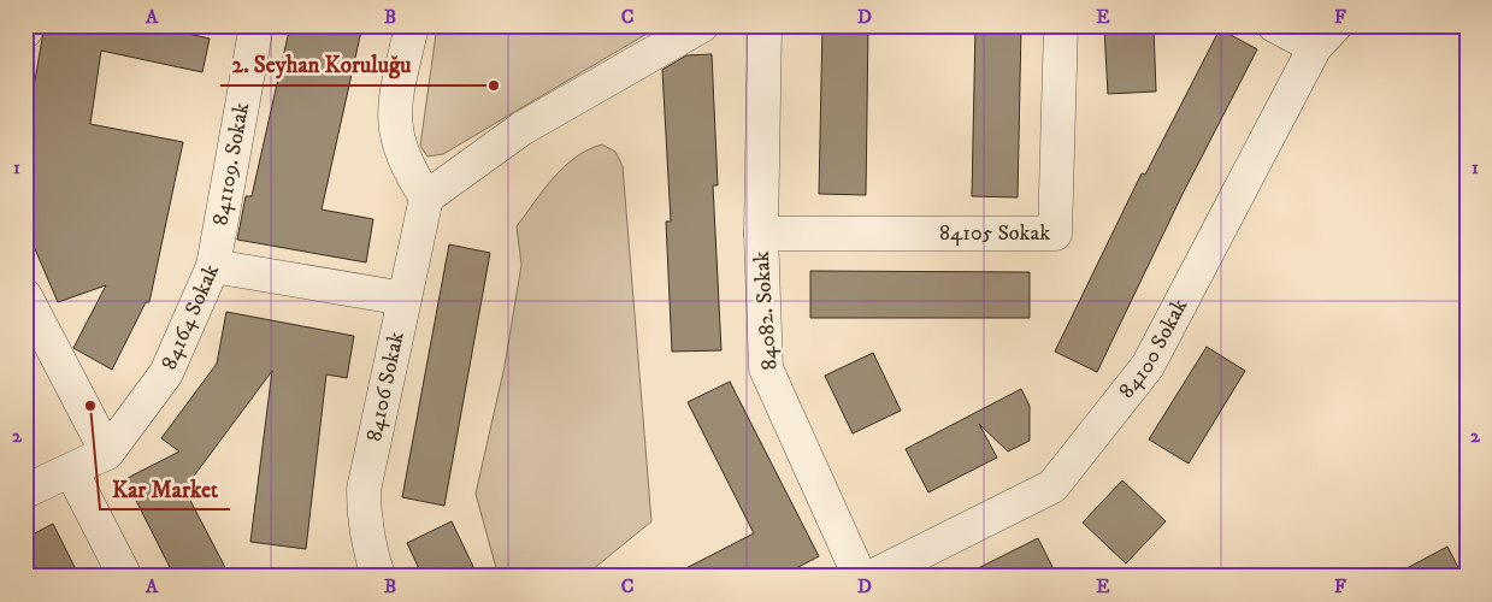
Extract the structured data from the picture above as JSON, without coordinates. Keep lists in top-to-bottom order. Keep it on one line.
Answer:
{"streets":{"street":["841109. Sokak","84105 Sokak","84082. Sokak","84164 Sokak","84100 Sokak","84106 Sokak"]},"crossings":[["841109. Sokak","84164 Sokak"],["84105 Sokak","84082. Sokak"],["84164 Sokak","84106 Sokak"]],"places":["2. Seyhan Koruluğu","Kar Market"],"grid":{"columns":["A","B","C","D","E","F"],"rows":["1","2"]}}
